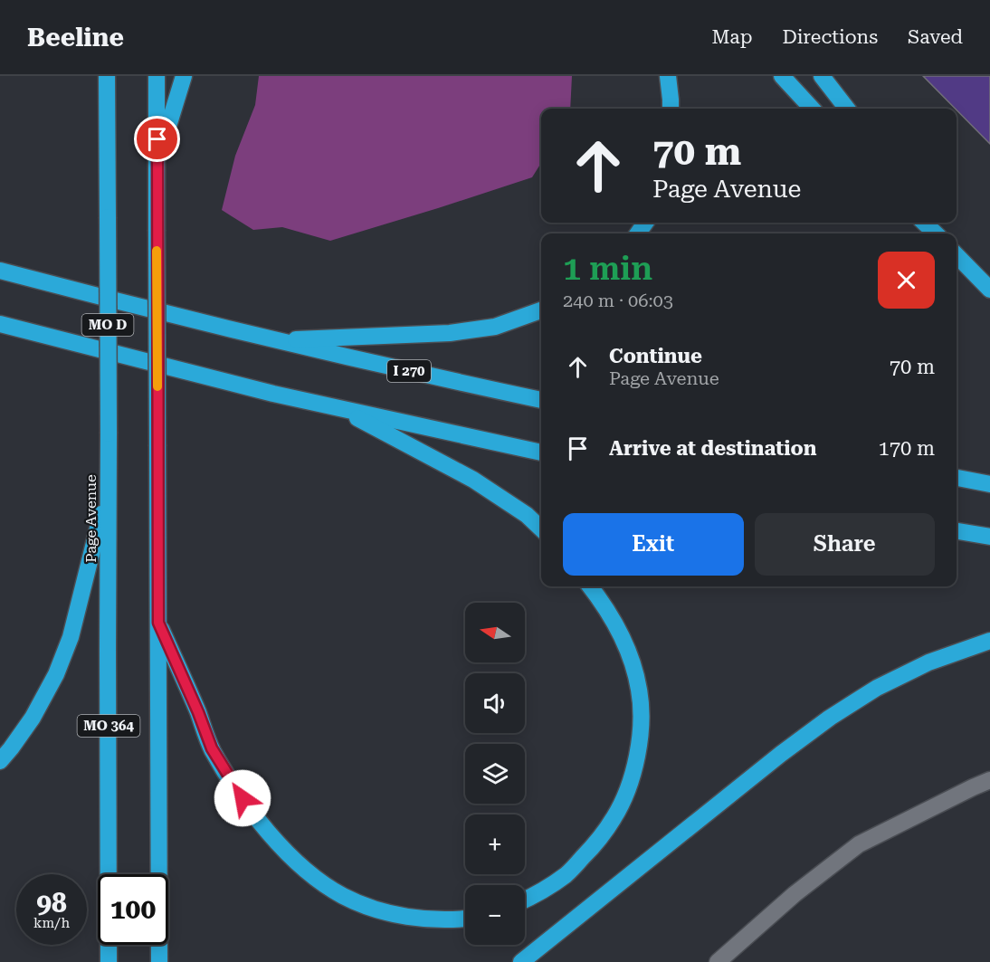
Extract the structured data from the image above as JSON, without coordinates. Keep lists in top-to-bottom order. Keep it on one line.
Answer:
{"streets":{"highway":["MO D","I 270","Page Avenue","MO 364"]},"north":"left","page":{"header":"Beeline","nav":["Map","Directions","Saved"],"turn":["70 m","Page Avenue"],"heading":["1 min","240 m · 06:03"],"list":[{"name":"Continue","note":"Page Avenue","value":"70 m"},{"name":"Arrive at destination","value":"170 m"}],"buttons":["Exit","Share"],"map_buttons":["+","−"],"speed":"98 km/h","limit":"100"}}
